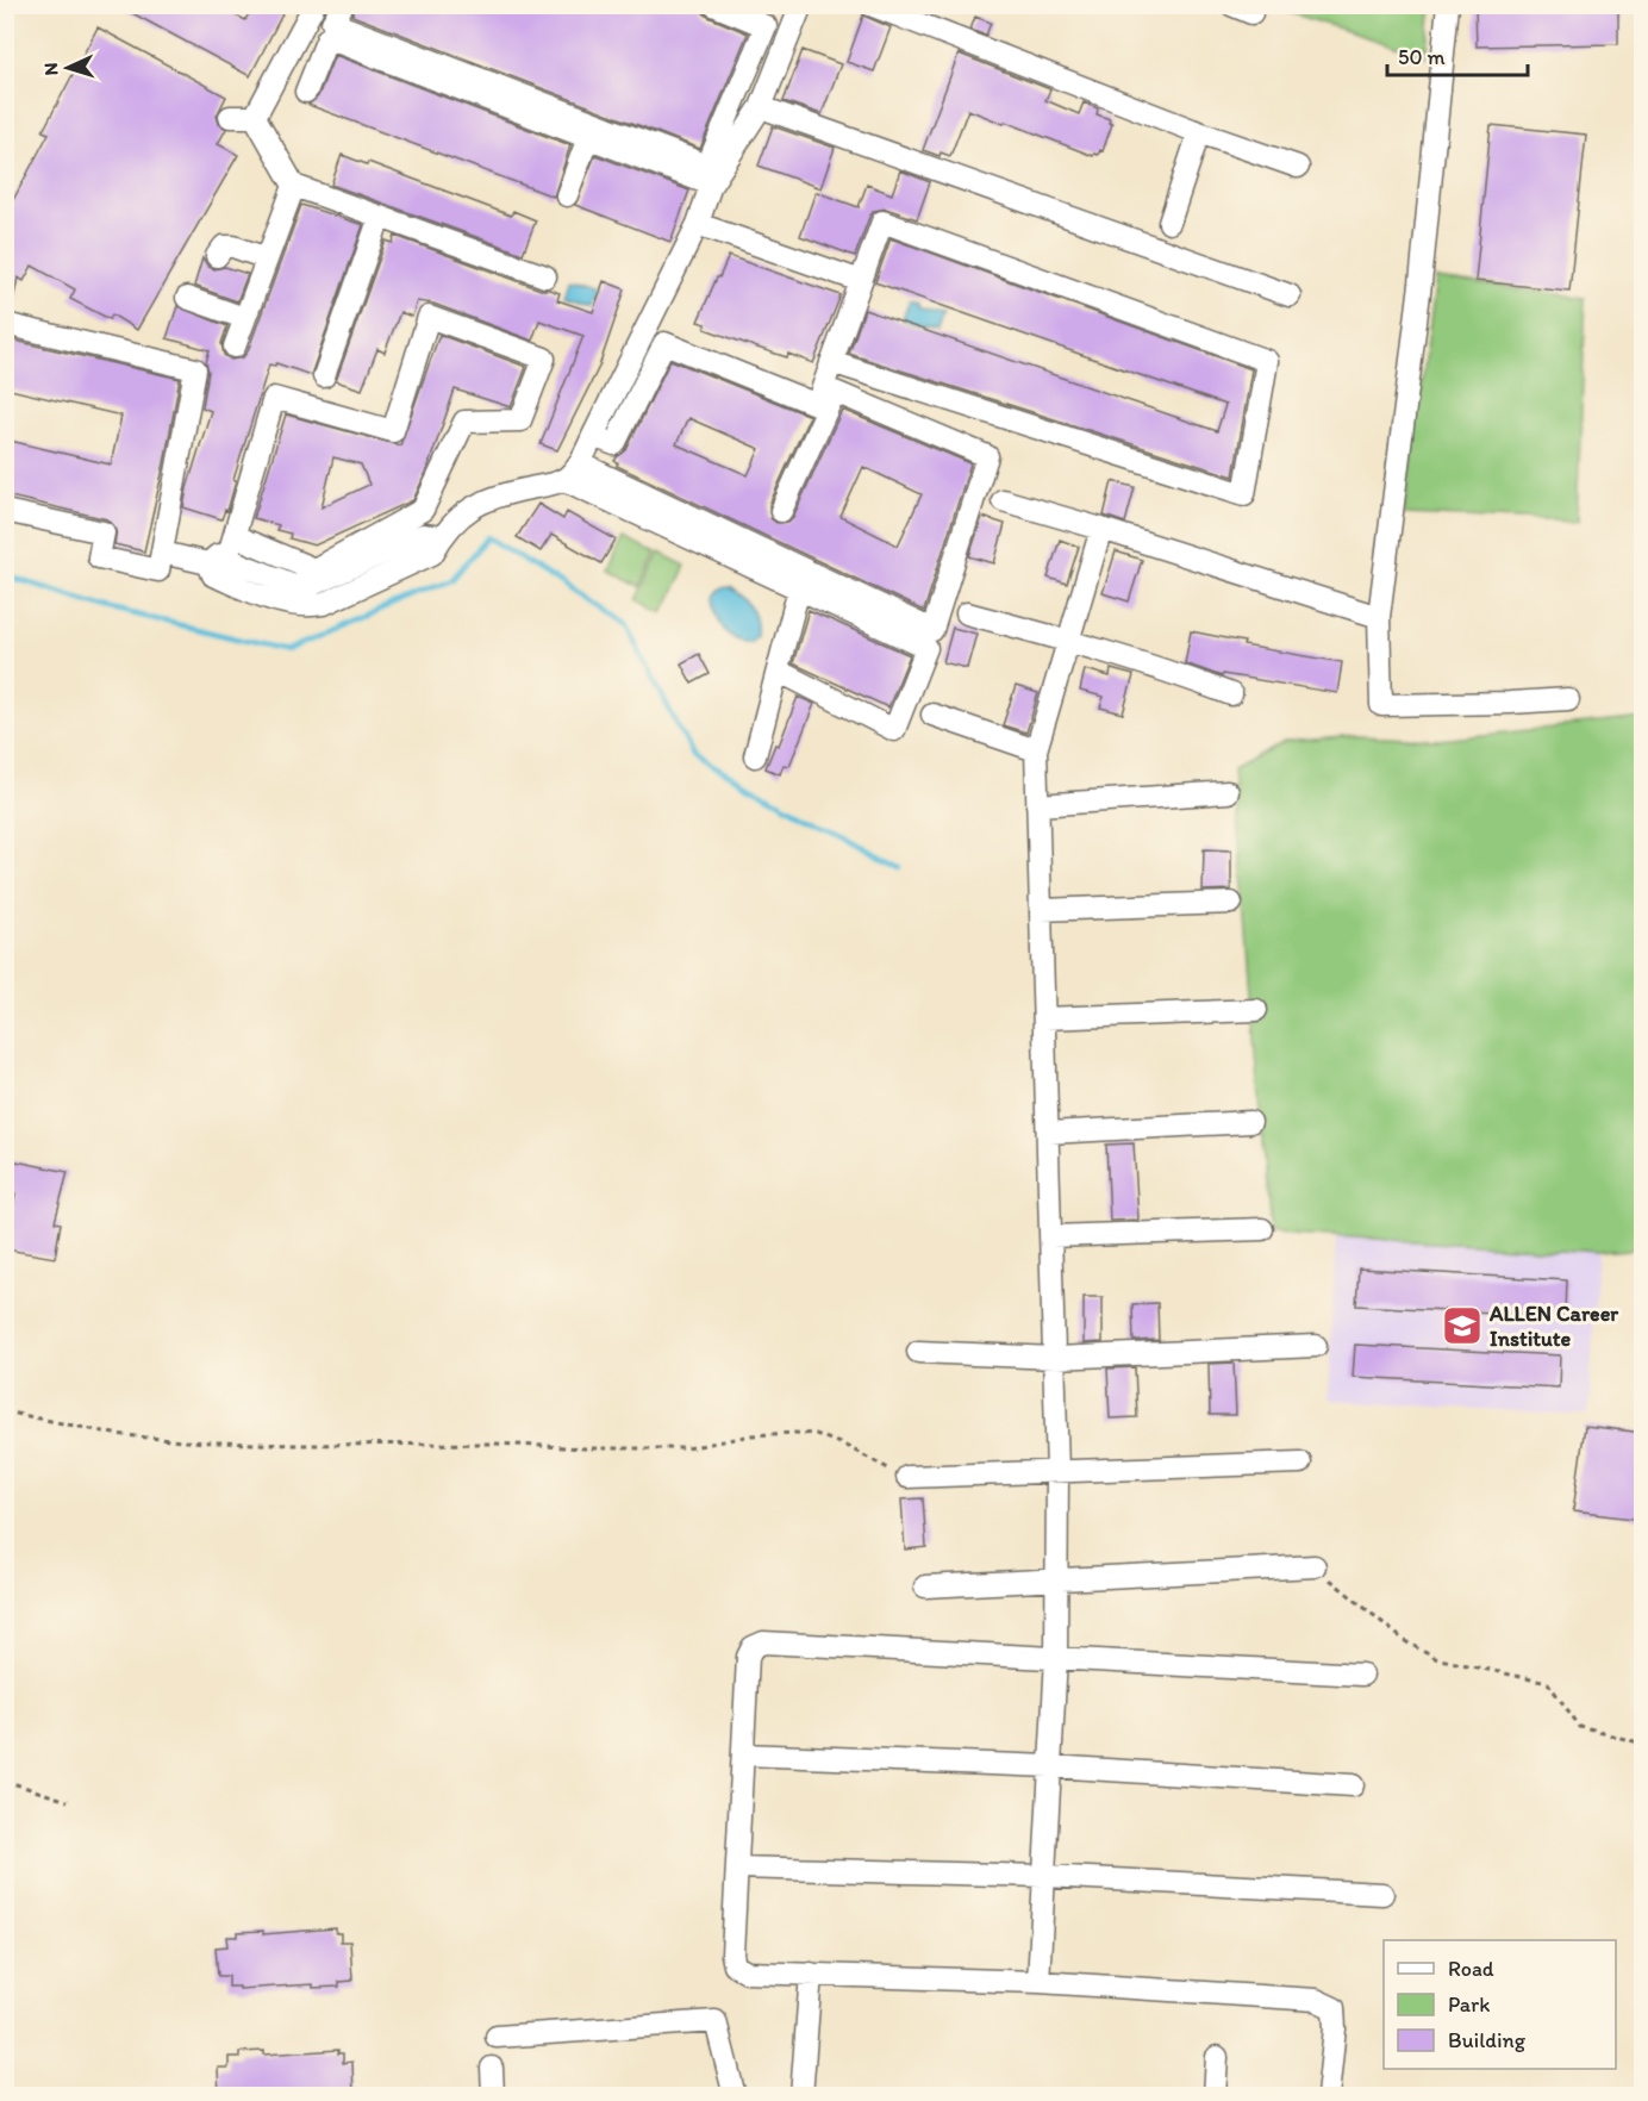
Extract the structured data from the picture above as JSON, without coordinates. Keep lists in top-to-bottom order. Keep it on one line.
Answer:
{"places":{"school or university":["ALLEN Career Institute"]},"legend":["Road","Park","Building"],"scale_bar":"50 m","north":"left"}
